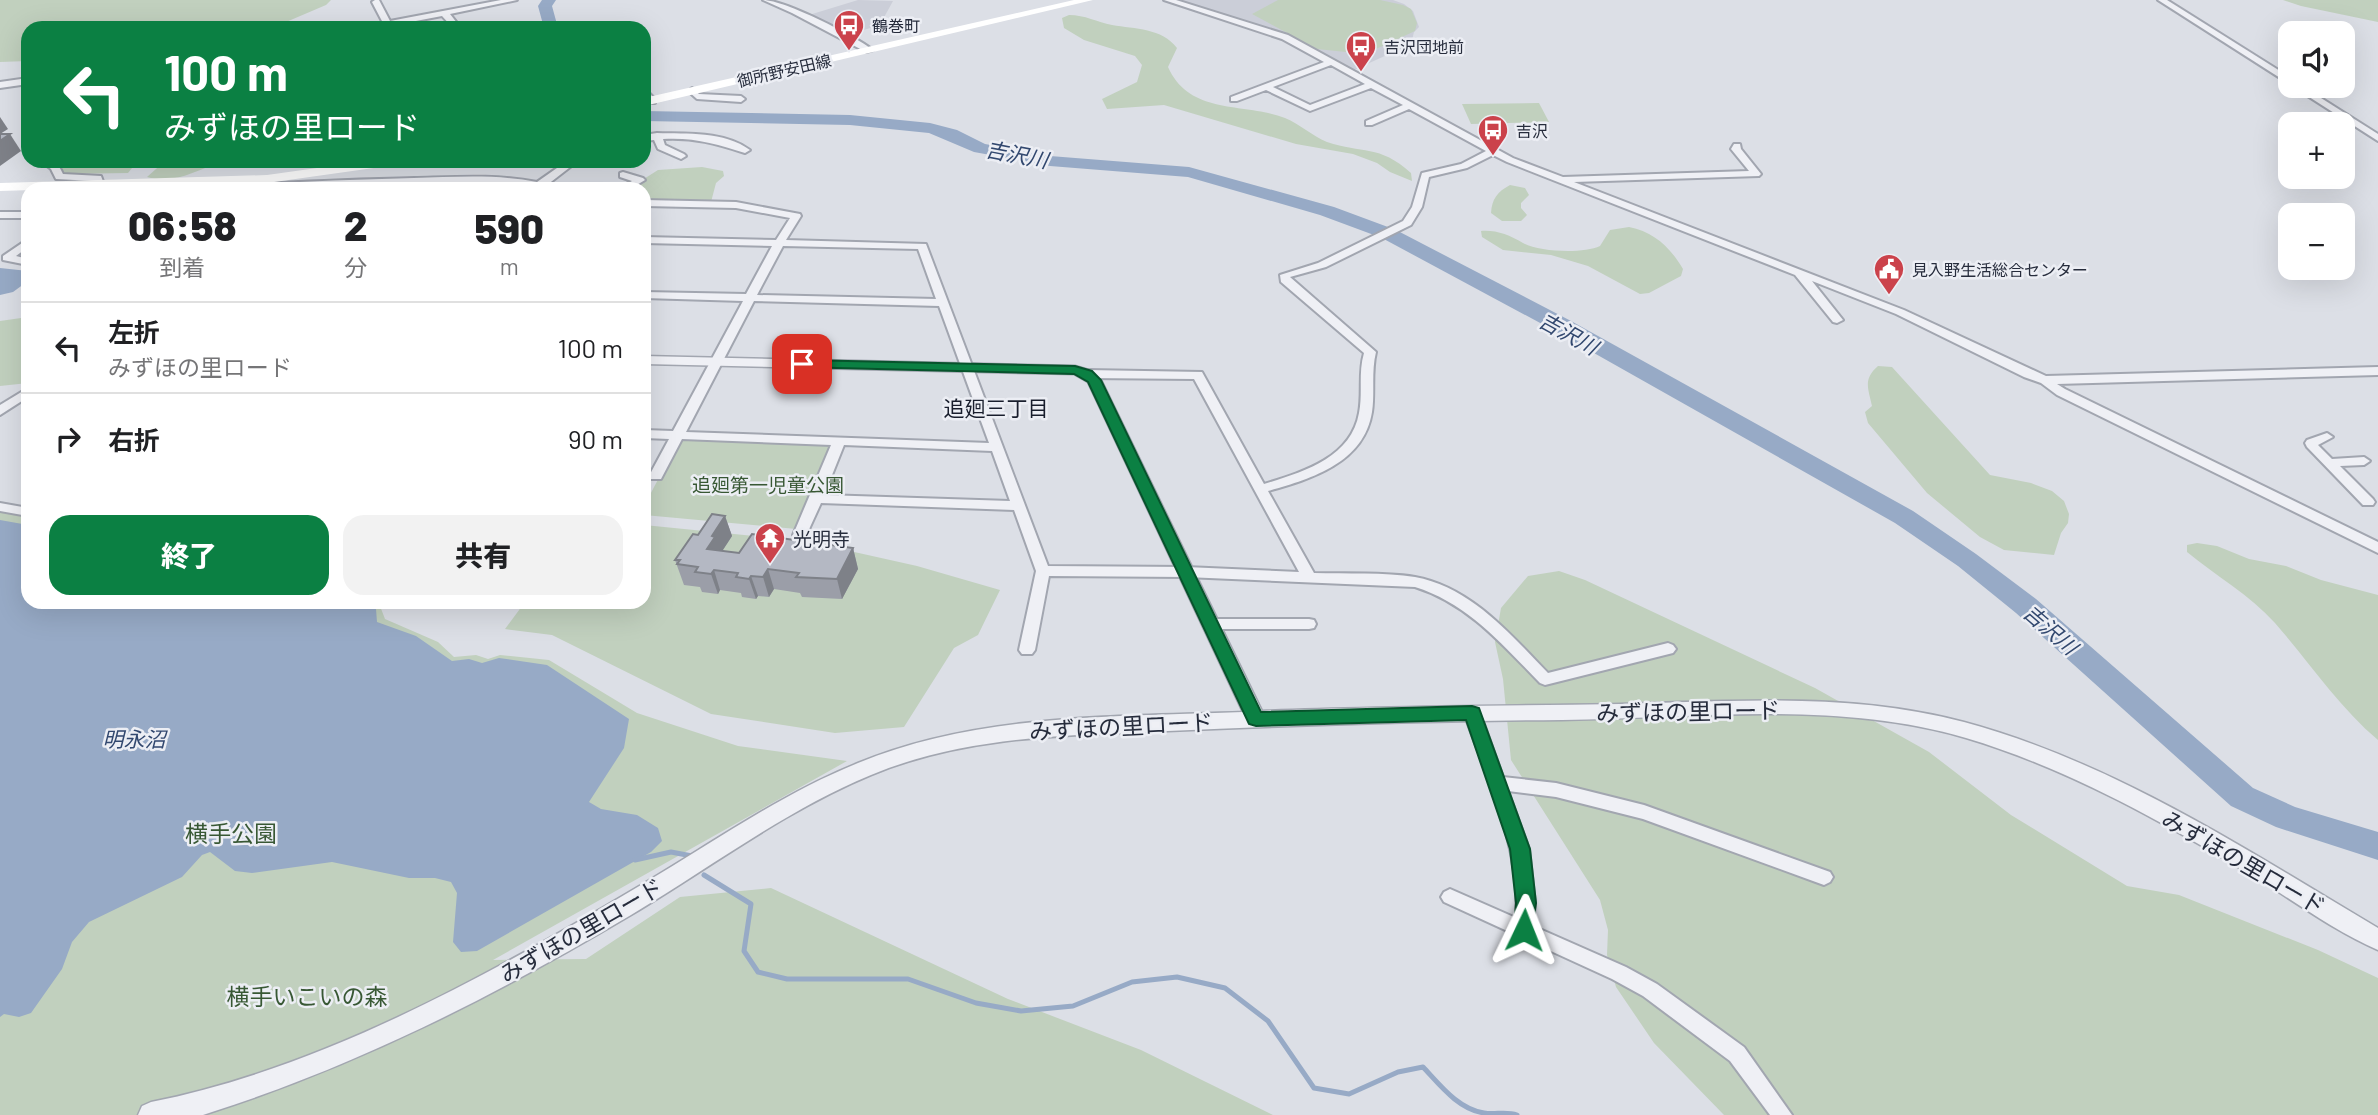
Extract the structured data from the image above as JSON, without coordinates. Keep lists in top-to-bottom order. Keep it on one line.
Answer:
{"streets":{"main road":["御所野安田線"],"street":["みずほの里ロード"]},"districts":["追廻三丁目"],"water":["吉沢川","明永沼"],"parks":["追廻第一児童公園","横手公園","横手いこいの森"],"places":{"bus stop":["鶴巻町","吉沢団地前","吉沢"],"public building":["見入野生活総合センター"],"temple":["光明寺"]},"page":{"map_buttons":["+","−"],"turn":["100 m","みずほの里ロード"],"eta":["06:58","到着","2","分","590","m"],"list":[{"name":"左折","note":"みずほの里ロード","value":"100 m"},{"name":"右折","value":"90 m"}],"buttons":["終了","共有"]}}
